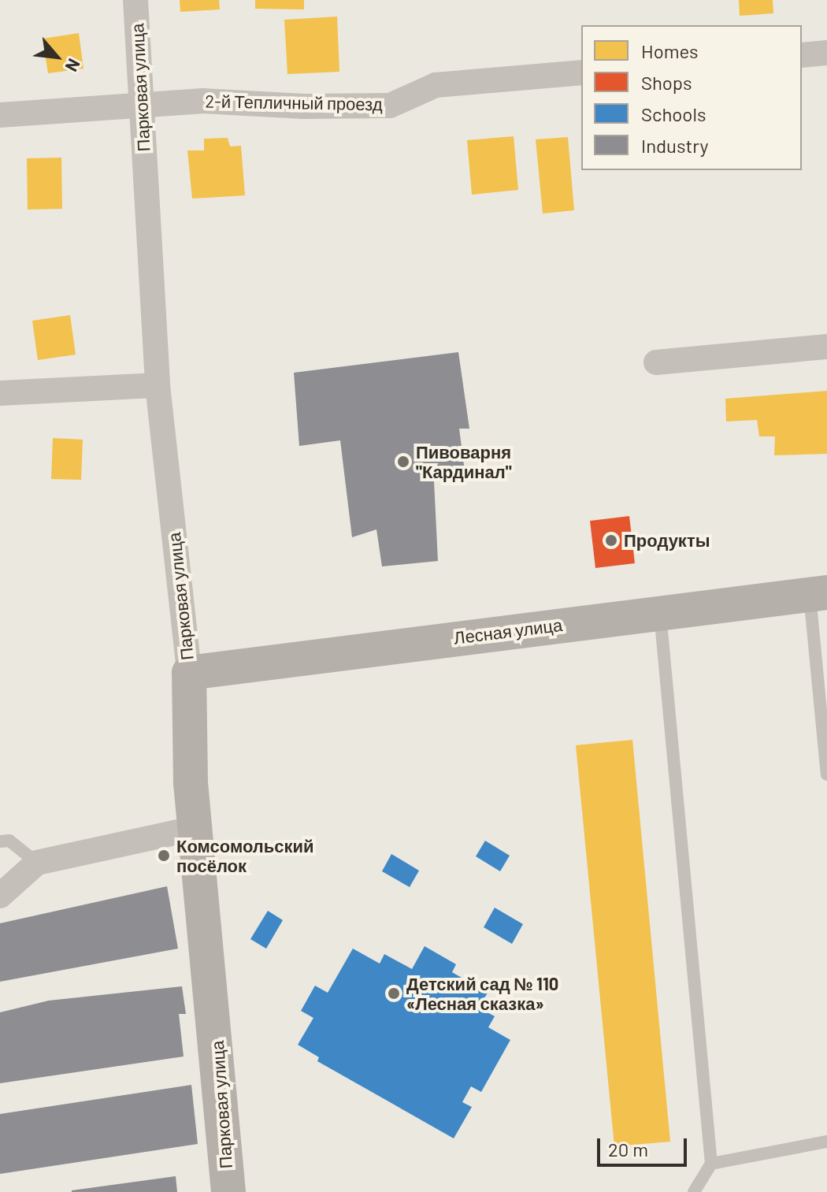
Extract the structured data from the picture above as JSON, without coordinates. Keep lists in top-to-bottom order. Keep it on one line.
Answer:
{"streets":{"street":["Парковая улица","2-й Тепличный проезд","Лесная улица"]},"crossings":[["Парковая улица","2-й Тепличный проезд"],["Парковая улица","Лесная улица"]],"places":["Пивоварня \"Кардинал\"","Продукты","Комсомольский посёлок","Детский сад № 110 «Лесная сказка»"],"legend":["Homes","Shops","Schools","Industry"],"scale_bar":"20 m","north":"bottom right"}
